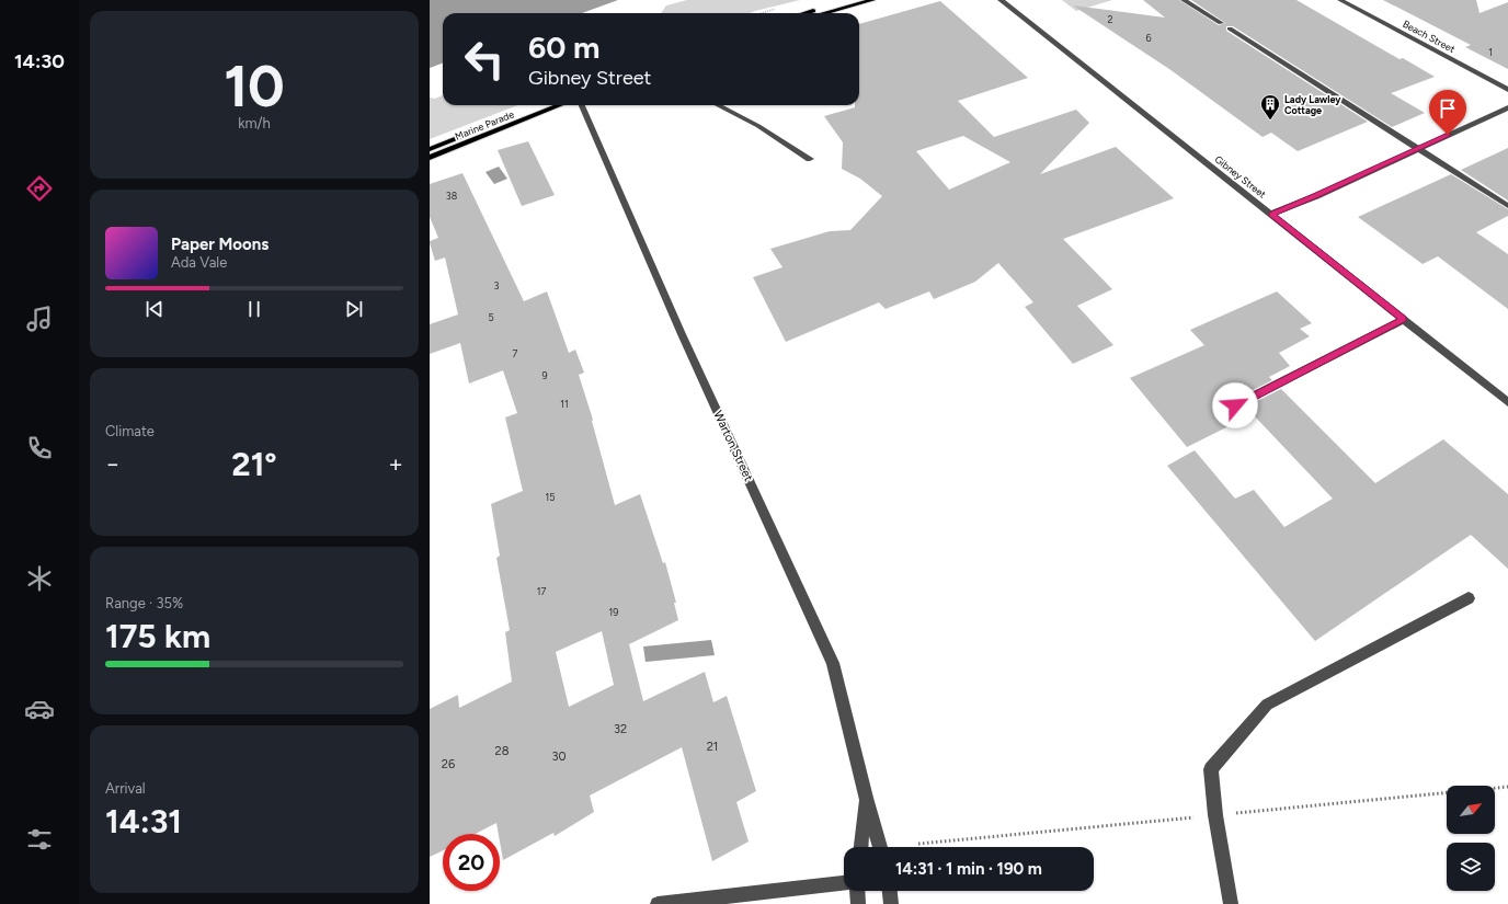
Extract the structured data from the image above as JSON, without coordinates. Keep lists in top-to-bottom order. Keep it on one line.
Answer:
{"streets":{"main road":["Marine Parade"],"street":["Beach Street","Gibney Street","Warton Street"]},"places":{"building":["Lady Lawley Cottage"]},"house_numbers":["2","6","1","38","3","5","7","9","11","15","17","19","32","21","28","30","26"],"north":"top right","page":{"tabs":"14:30","tile":[["10","km/h"],"Climate",["Range · 35%","175 km"],["Arrival","14:31"]],"turn":["60 m","Gibney Street"],"song":["Paper Moons","Ada Vale"],"heat":["−","21°","+"],"limit":"20","trip":"14:31 · 1 min · 190 m"}}
